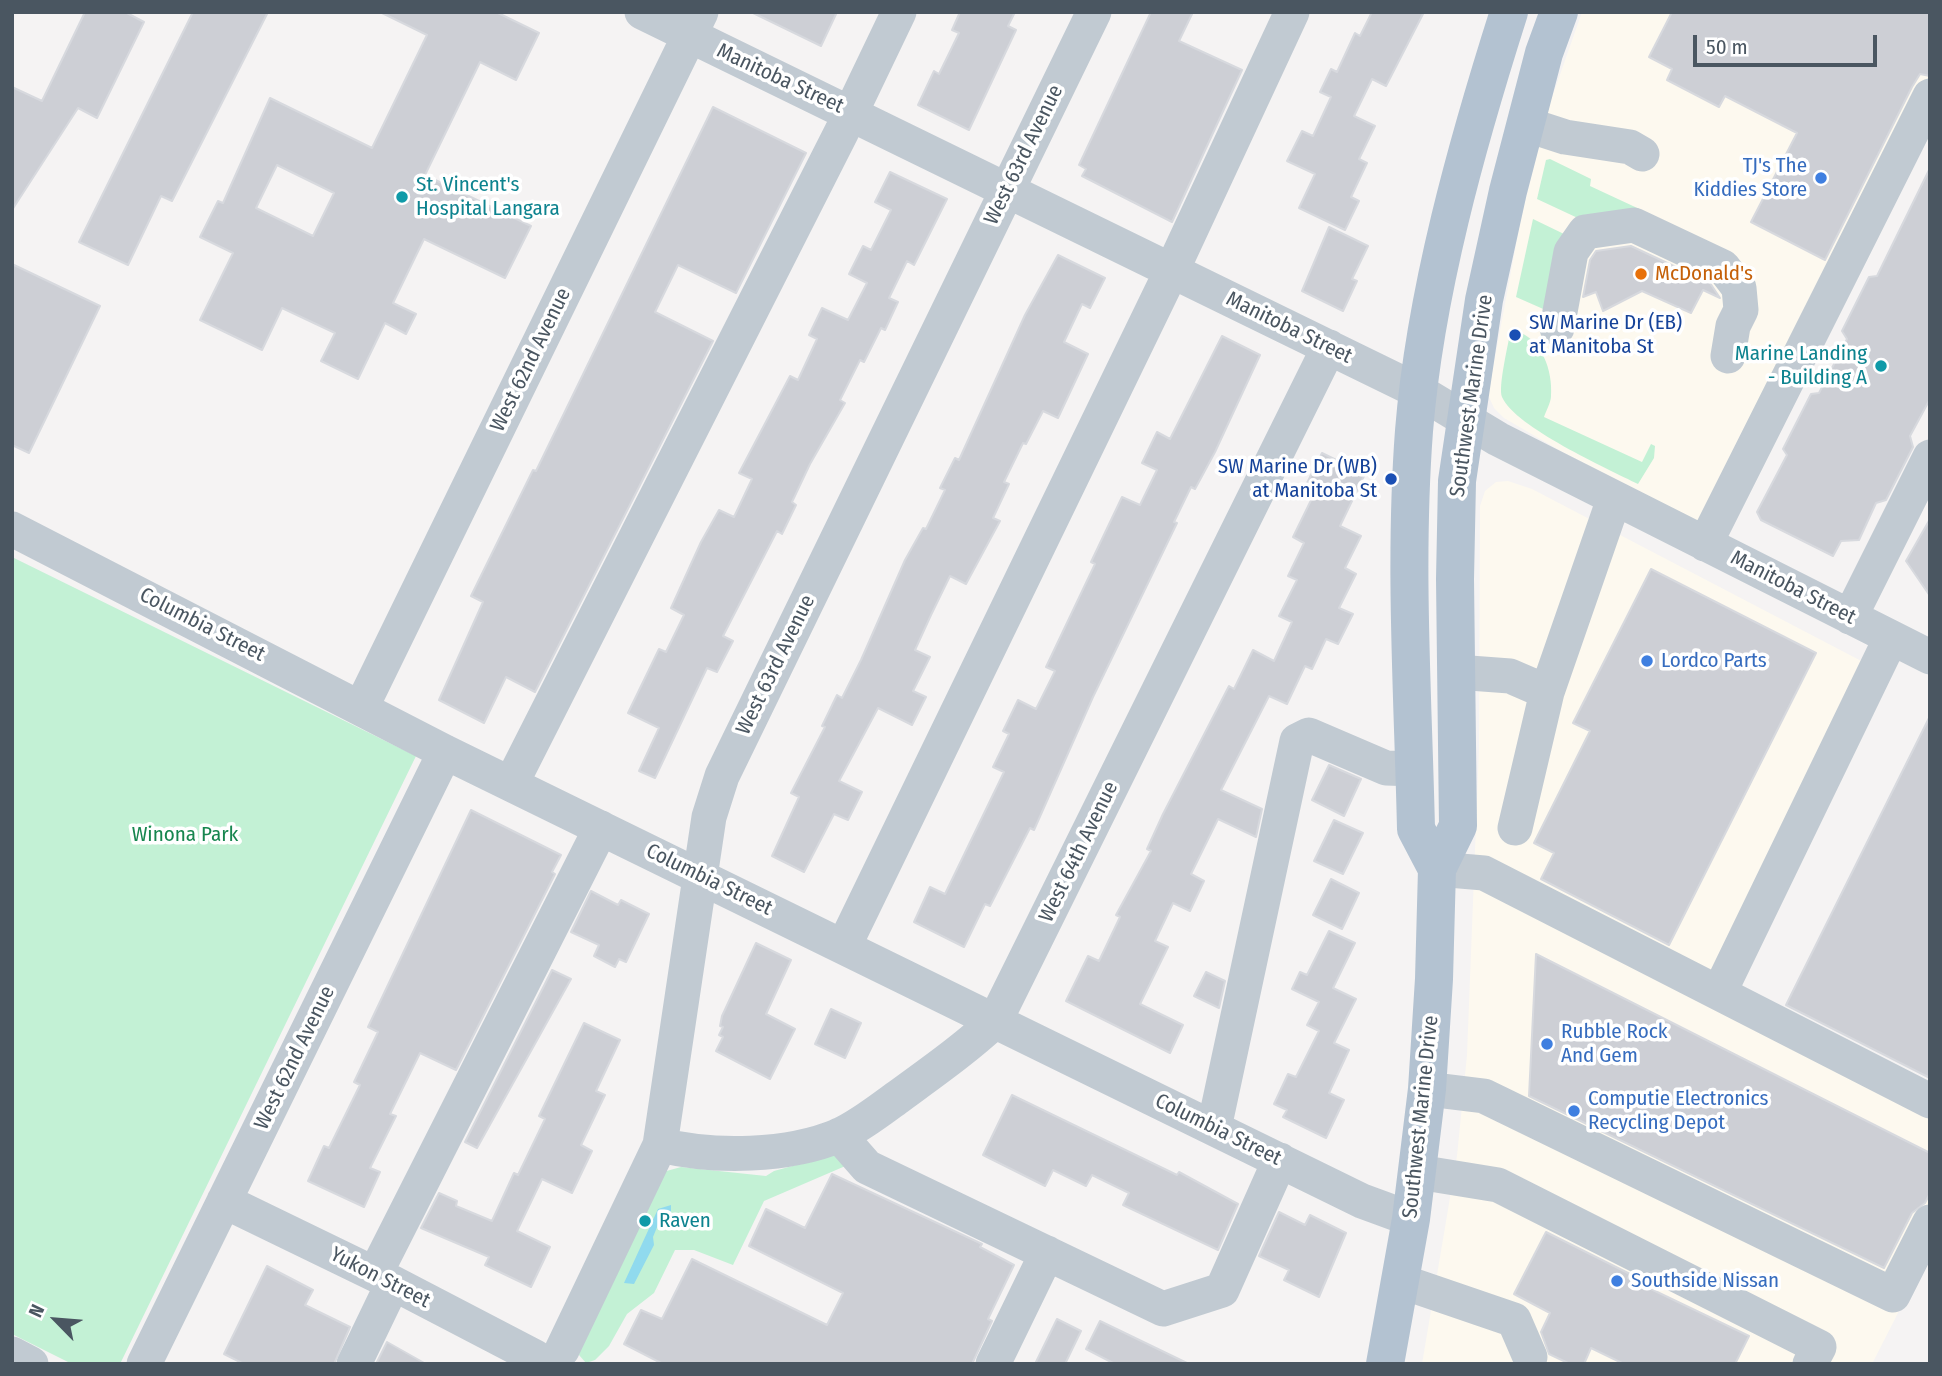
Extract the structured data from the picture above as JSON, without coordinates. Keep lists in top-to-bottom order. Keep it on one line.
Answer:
{"streets":{"main road":["Southwest Marine Drive"],"street":["Manitoba Street","West 63rd Avenue","West 62nd Avenue","Columbia Street","West 64th Avenue","Yukon Street"]},"crossings":[["Manitoba Street","West 63rd Avenue"],["Manitoba Street","West 62nd Avenue"],["Manitoba Street","Southwest Marine Drive"],["Manitoba Street","West 64th Avenue"],["West 63rd Avenue","Columbia Street"],["West 63rd Avenue","West 64th Avenue"],["West 63rd Avenue","Yukon Street"],["West 62nd Avenue","Columbia Street"],["West 62nd Avenue","Yukon Street"],["Southwest Marine Drive","Columbia Street"],["Columbia Street","West 64th Avenue"]],"parks":["Winona Park"],"places":["TJ's The Kiddies Store","St. Vincent's Hospital Langara","McDonald's","SW Marine Dr (EB) at Manitoba St","Marine Landing - Building A","SW Marine Dr (WB) at Manitoba St","Lordco Parts","Rubble Rock And Gem","Computie Electronics Recycling Depot","Raven","Southside Nissan"],"scale_bar":"50 m","north":"top left"}
